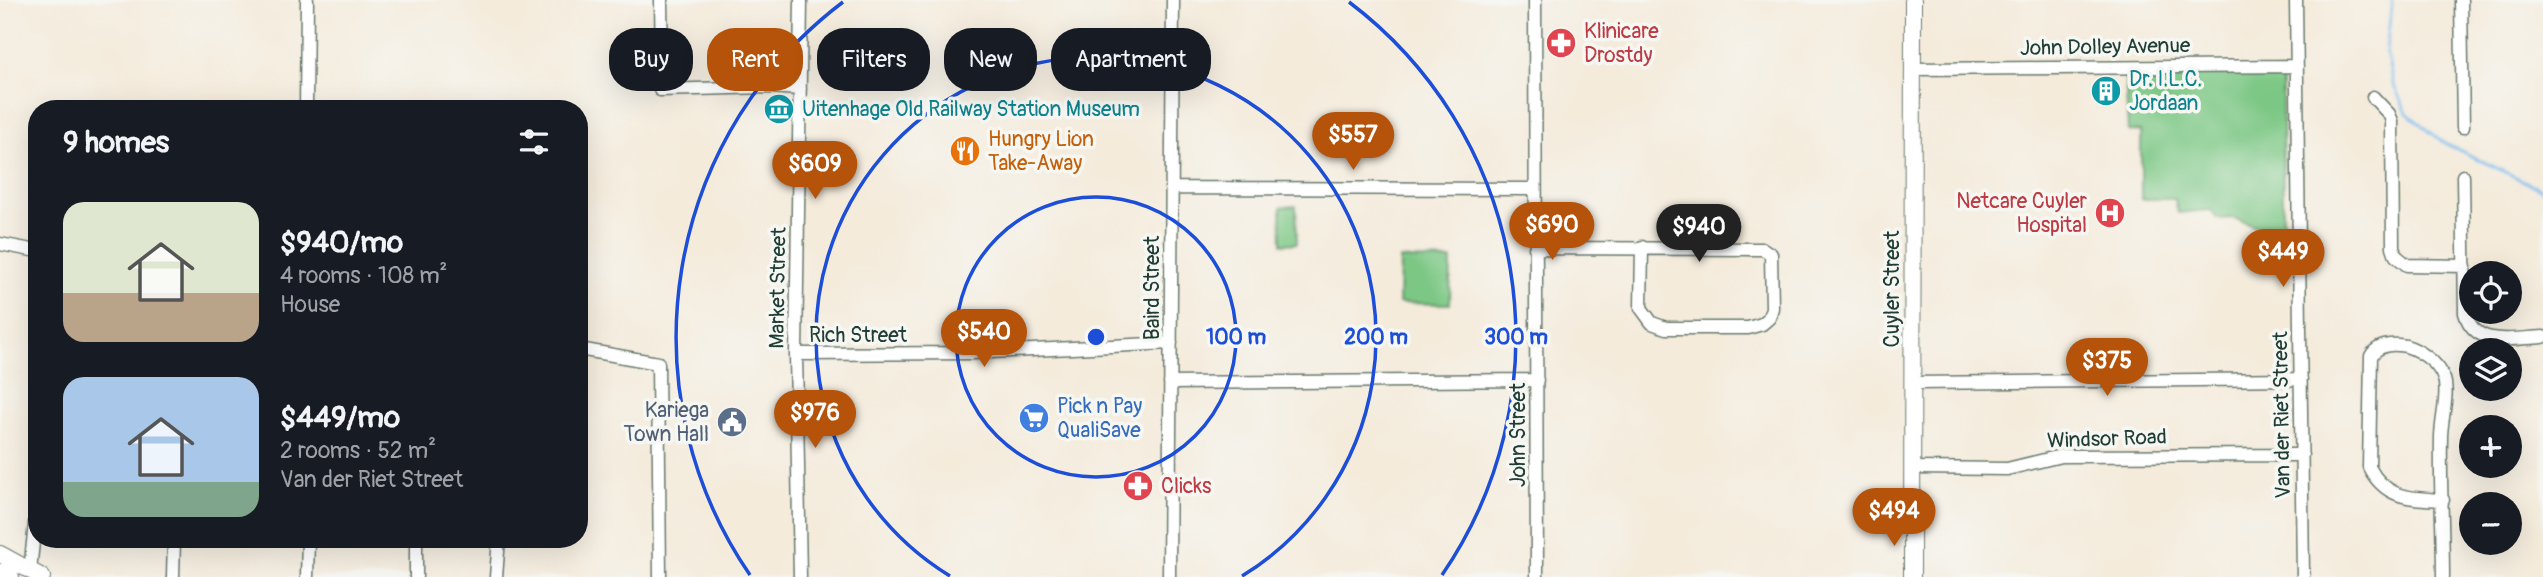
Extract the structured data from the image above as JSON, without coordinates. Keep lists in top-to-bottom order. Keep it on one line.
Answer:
{"streets":{"main road":["Cuyler Street"],"street":["John Dolley Avenue","Market Street","Baird Street","Rich Street","Van der Riet Street","John Street","Windsor Road"]},"crossings":[["John Dolley Avenue","Cuyler Street"],["John Dolley Avenue","Van der Riet Street"],["Market Street","Rich Street"],["Baird Street","Rich Street"],["Cuyler Street","Windsor Road"],["Van der Riet Street","Windsor Road"]],"places":{"pharmacy":["Klinicare Drostdy","Clicks"],"building":["Dr. I.L.C. Jordaan"],"museum":["Uitenhage Old Railway Station Museum"],"restaurant":["Hungry Lion Take-Away"],"hospital":["Netcare Cuyler Hospital"],"supermarket":["Pick n Pay QualiSave"],"public building":["Kariega Town Hall"]},"page":{"chip":["Buy","Rent","Filters","New","Apartment"],"heading":"9 homes","price":["$557","$609","$690","$940","$449","$540","$375","$976","$494"],"list":[{"name":"$940/mo","note":"4 rooms · 108 m² · House"},{"name":"$449/mo","note":"2 rooms · 52 m² · Van der Riet Street"}],"map_buttons":["+","−"]},"rings":["100 m","200 m","300 m"]}
